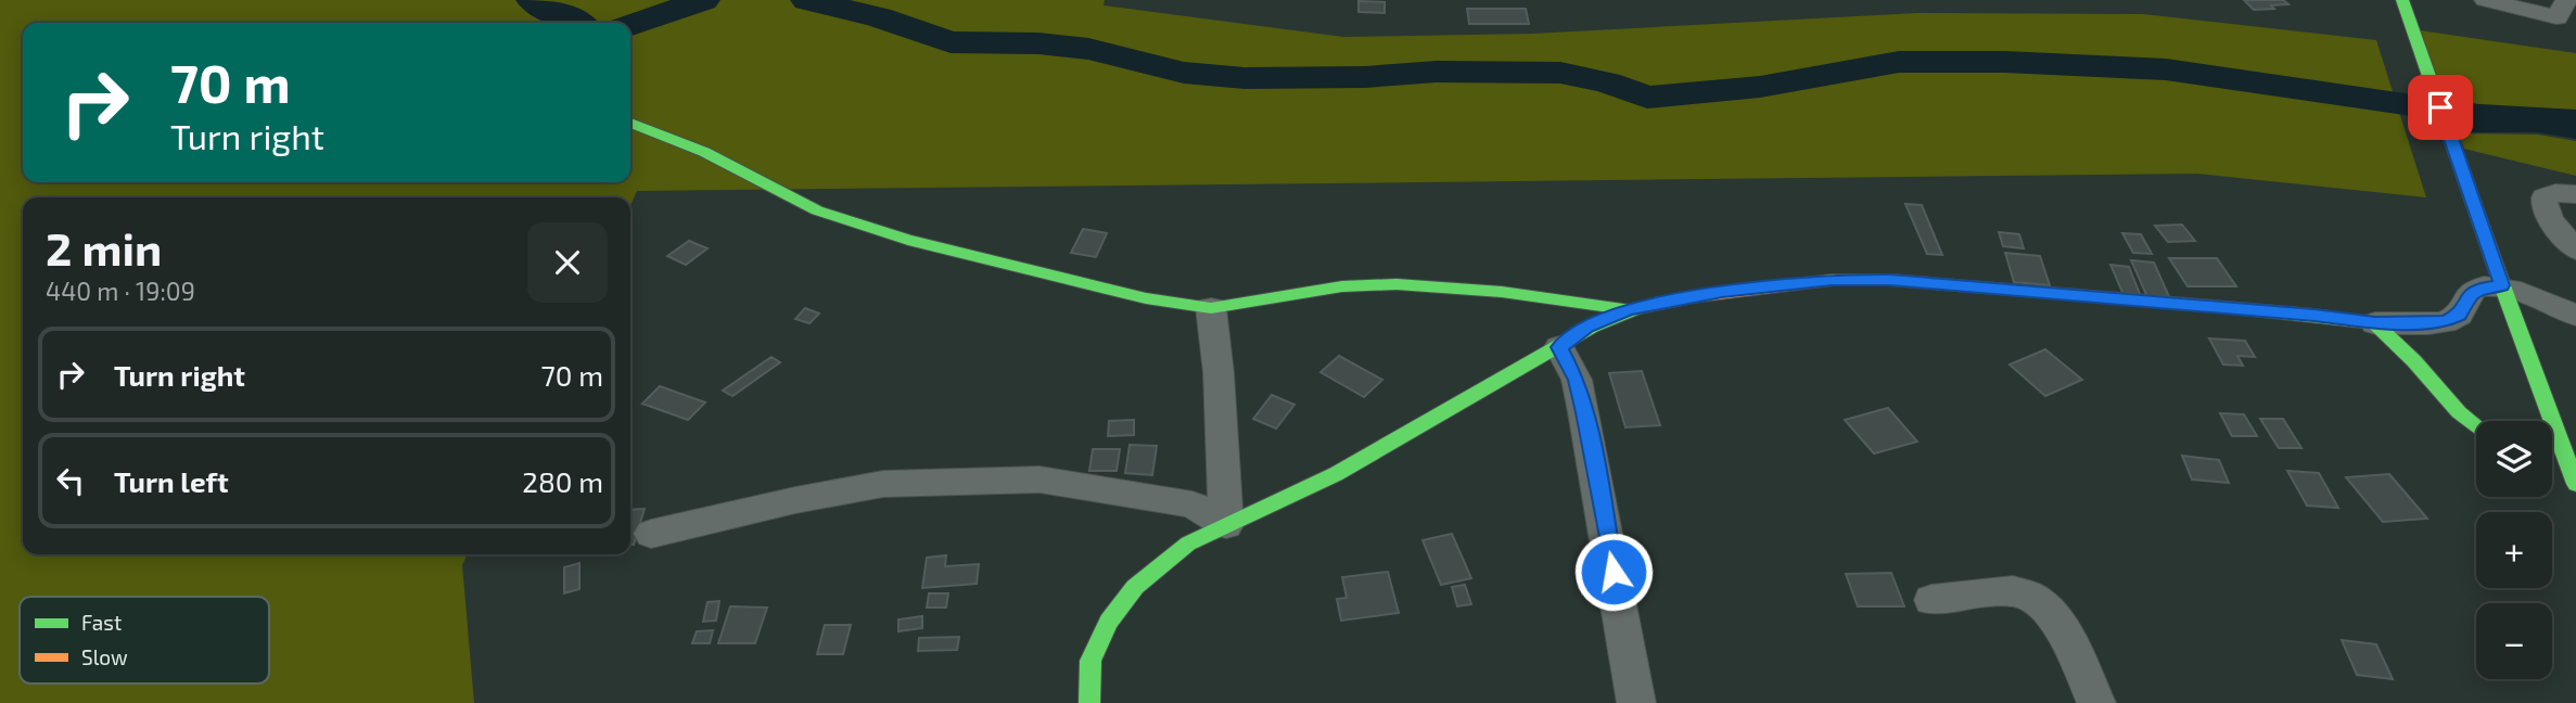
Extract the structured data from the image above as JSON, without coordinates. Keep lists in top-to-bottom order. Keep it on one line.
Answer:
{"legend":["Fast","Slow"],"page":{"turn":["70 m","Turn right"],"heading":["2 min","440 m · 19:09"],"list":[{"name":"Turn right","value":"70 m"},{"name":"Turn left","value":"280 m"}],"map_buttons":["+","−"]}}
